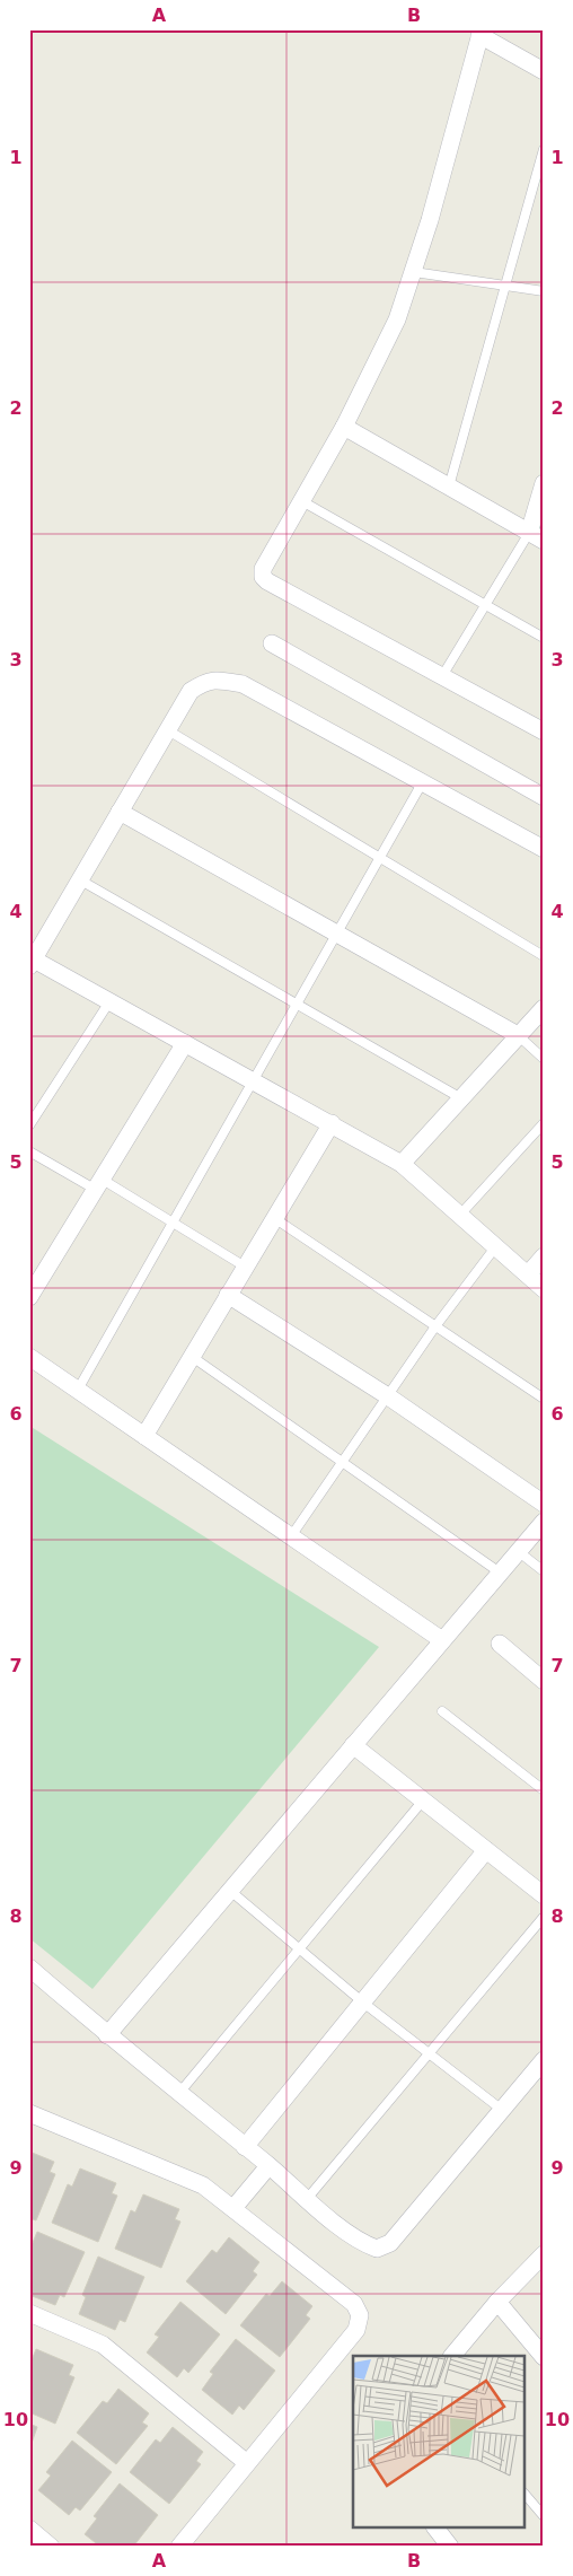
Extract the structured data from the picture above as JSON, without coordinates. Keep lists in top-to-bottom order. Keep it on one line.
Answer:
{"grid":{"columns":["A","B"],"rows":["1","2","3","4","5","6","7","8","9","10"]}}
